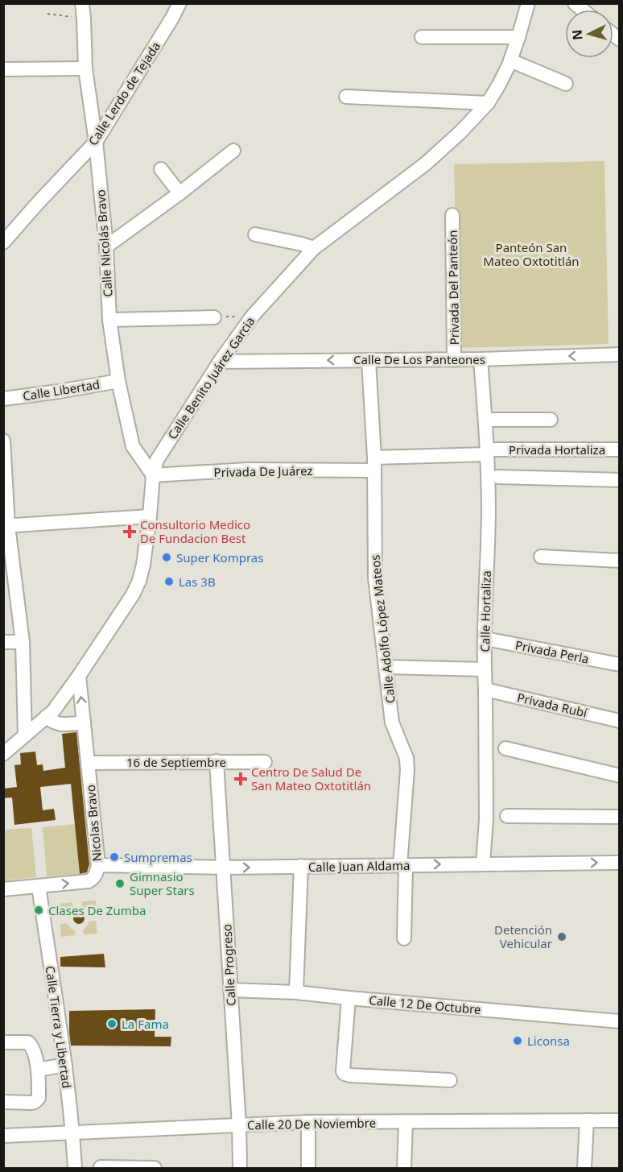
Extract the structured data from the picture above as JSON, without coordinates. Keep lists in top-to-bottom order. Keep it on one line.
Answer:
{"streets":{"street":["Calle Lerdo de Tejada","Calle Nicolás Bravo","Privada Del Panteón","Calle De Los Panteones","Calle Benito Juárez Garcia","Calle Libertad","Privada Hortaliza","Privada De Juárez","Calle Hortaliza","Calle Adolfo López Mateos","Privada Perla","Privada Rubí","16 de Septiembre","Nicolas Bravo","Calle Juan Aldama","Calle Progreso","Calle 12 De Octubre","Calle Tierra y Libertad","Calle 20 De Noviembre"]},"crossings":[["Calle Lerdo de Tejada","Calle Nicolás Bravo"],["Calle Nicolás Bravo","Calle Benito Juárez Garcia"],["Calle Nicolás Bravo","Calle Libertad"],["Calle Nicolás Bravo","Privada De Juárez"],["Privada Del Panteón","Calle De Los Panteones"],["Calle De Los Panteones","Calle Benito Juárez Garcia"],["Calle De Los Panteones","Calle Hortaliza"],["Calle De Los Panteones","Calle Adolfo López Mateos"],["Calle Benito Juárez Garcia","Privada De Juárez"],["Calle Benito Juárez Garcia","Nicolas Bravo"],["Privada Hortaliza","Privada De Juárez"],["Privada Hortaliza","Calle Hortaliza"],["Privada Hortaliza","Calle Adolfo López Mateos"],["Privada De Juárez","Calle Adolfo López Mateos"],["Calle Hortaliza","Privada Perla"],["Calle Hortaliza","Privada Rubí"],["Calle Hortaliza","Calle Juan Aldama"],["Calle Adolfo López Mateos","Calle Juan Aldama"],["16 de Septiembre","Nicolas Bravo"],["16 de Septiembre","Calle Progreso"],["Nicolas Bravo","Calle Juan Aldama"],["Nicolas Bravo","Calle Tierra y Libertad"],["Calle Juan Aldama","Calle Progreso"],["Calle Progreso","Calle 12 De Octubre"],["Calle Progreso","Calle 20 De Noviembre"],["Calle Tierra y Libertad","Calle 20 De Noviembre"]],"parks":["Panteón San Mateo Oxtotitlán"],"places":{"health":["Consultorio Medico De Fundacion Best","Centro De Salud De San Mateo Oxtotitlán"],"other":["Super Kompras","Las 3B","Sumpremas","Gimnasio Super Stars","Clases De Zumba","Detención Vehicular","La Fama","Liconsa"]},"north":"left"}
